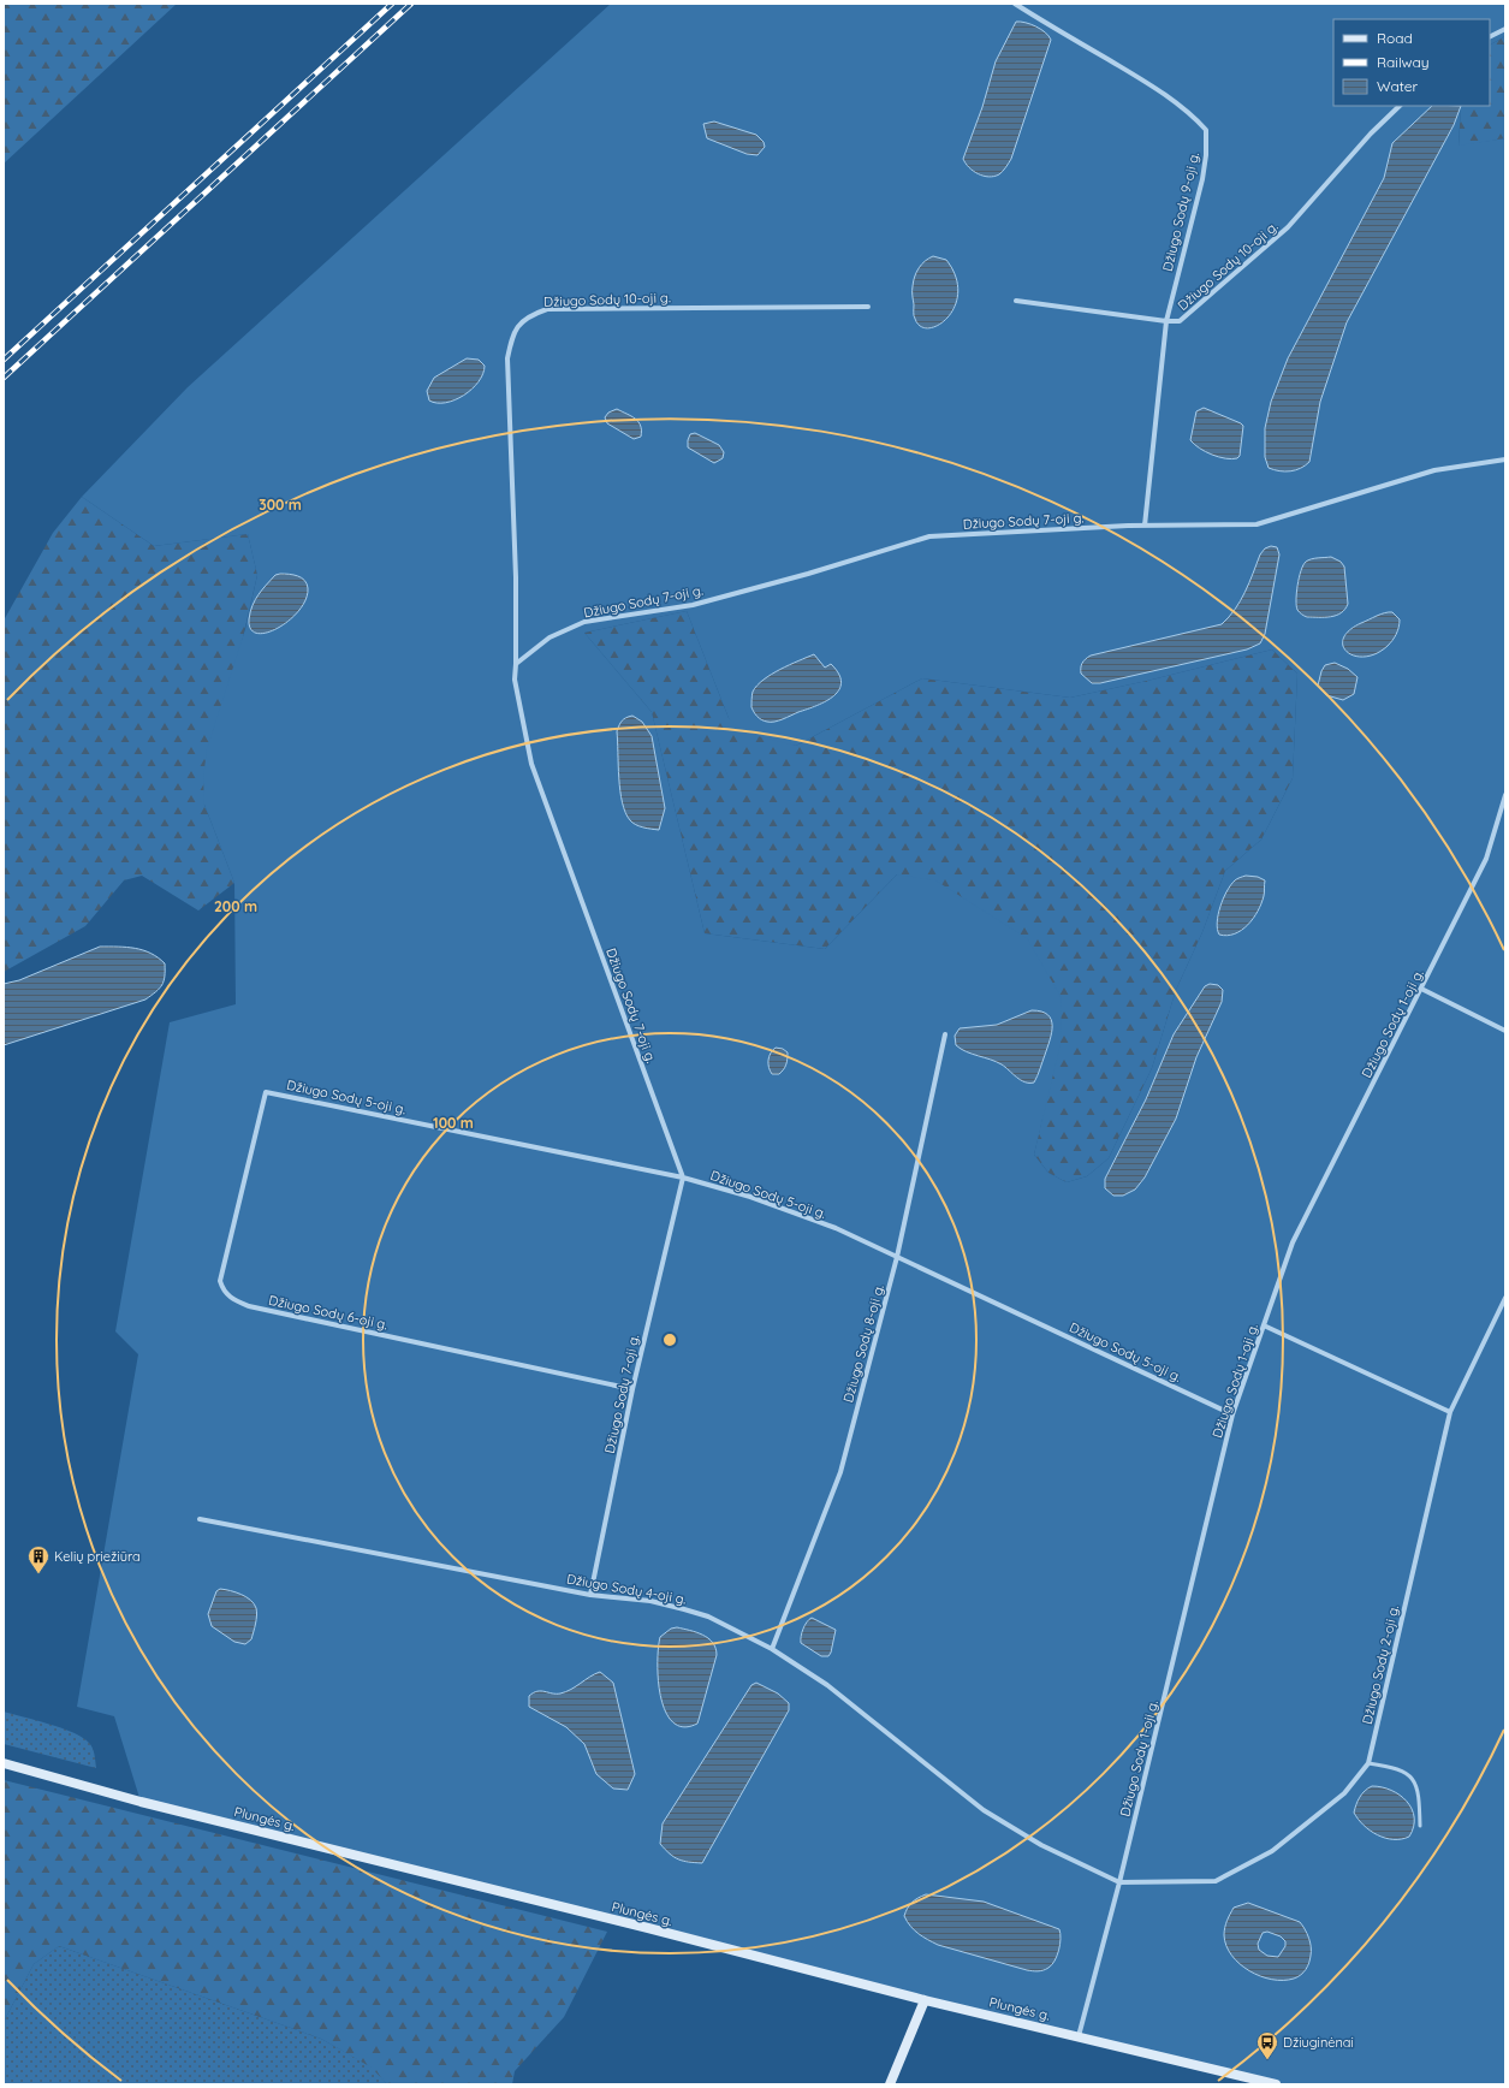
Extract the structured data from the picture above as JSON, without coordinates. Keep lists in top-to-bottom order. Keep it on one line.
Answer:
{"streets":{"main road":["Plungės g."],"street":["Džiugo Sodų 9-oji g.","Džiugo Sodų 10-oji g.","Džiugo Sodų 7-oji g.","Džiugo Sodų 1-oji g.","Džiugo Sodų 5-oji g.","Džiugo Sodų 6-oji g.","Džiugo Sodų 8-oji g.","Džiugo Sodų 4-oji g.","Džiugo Sodų 2-oji g."]},"crossings":[["Džiugo Sodų 9-oji g.","Džiugo Sodų 10-oji g."],["Džiugo Sodų 9-oji g.","Džiugo Sodų 7-oji g."],["Džiugo Sodų 10-oji g.","Džiugo Sodų 7-oji g."],["Džiugo Sodų 7-oji g.","Džiugo Sodų 5-oji g."],["Džiugo Sodų 7-oji g.","Džiugo Sodų 6-oji g."],["Džiugo Sodų 7-oji g.","Džiugo Sodų 4-oji g."],["Džiugo Sodų 1-oji g.","Džiugo Sodų 5-oji g."],["Džiugo Sodų 1-oji g.","Džiugo Sodų 4-oji g."],["Džiugo Sodų 1-oji g.","Džiugo Sodų 2-oji g."],["Džiugo Sodų 1-oji g.","Plungės g."],["Džiugo Sodų 5-oji g.","Džiugo Sodų 6-oji g."],["Džiugo Sodų 5-oji g.","Džiugo Sodų 8-oji g."],["Džiugo Sodų 8-oji g.","Džiugo Sodų 4-oji g."],["Džiugo Sodų 4-oji g.","Džiugo Sodų 2-oji g."]],"places":{"building":["Kelių priežiūra"],"bus stop":["Džiuginėnai"]},"legend":["Road","Railway","Water"],"rings":["300 m","200 m","100 m"]}
